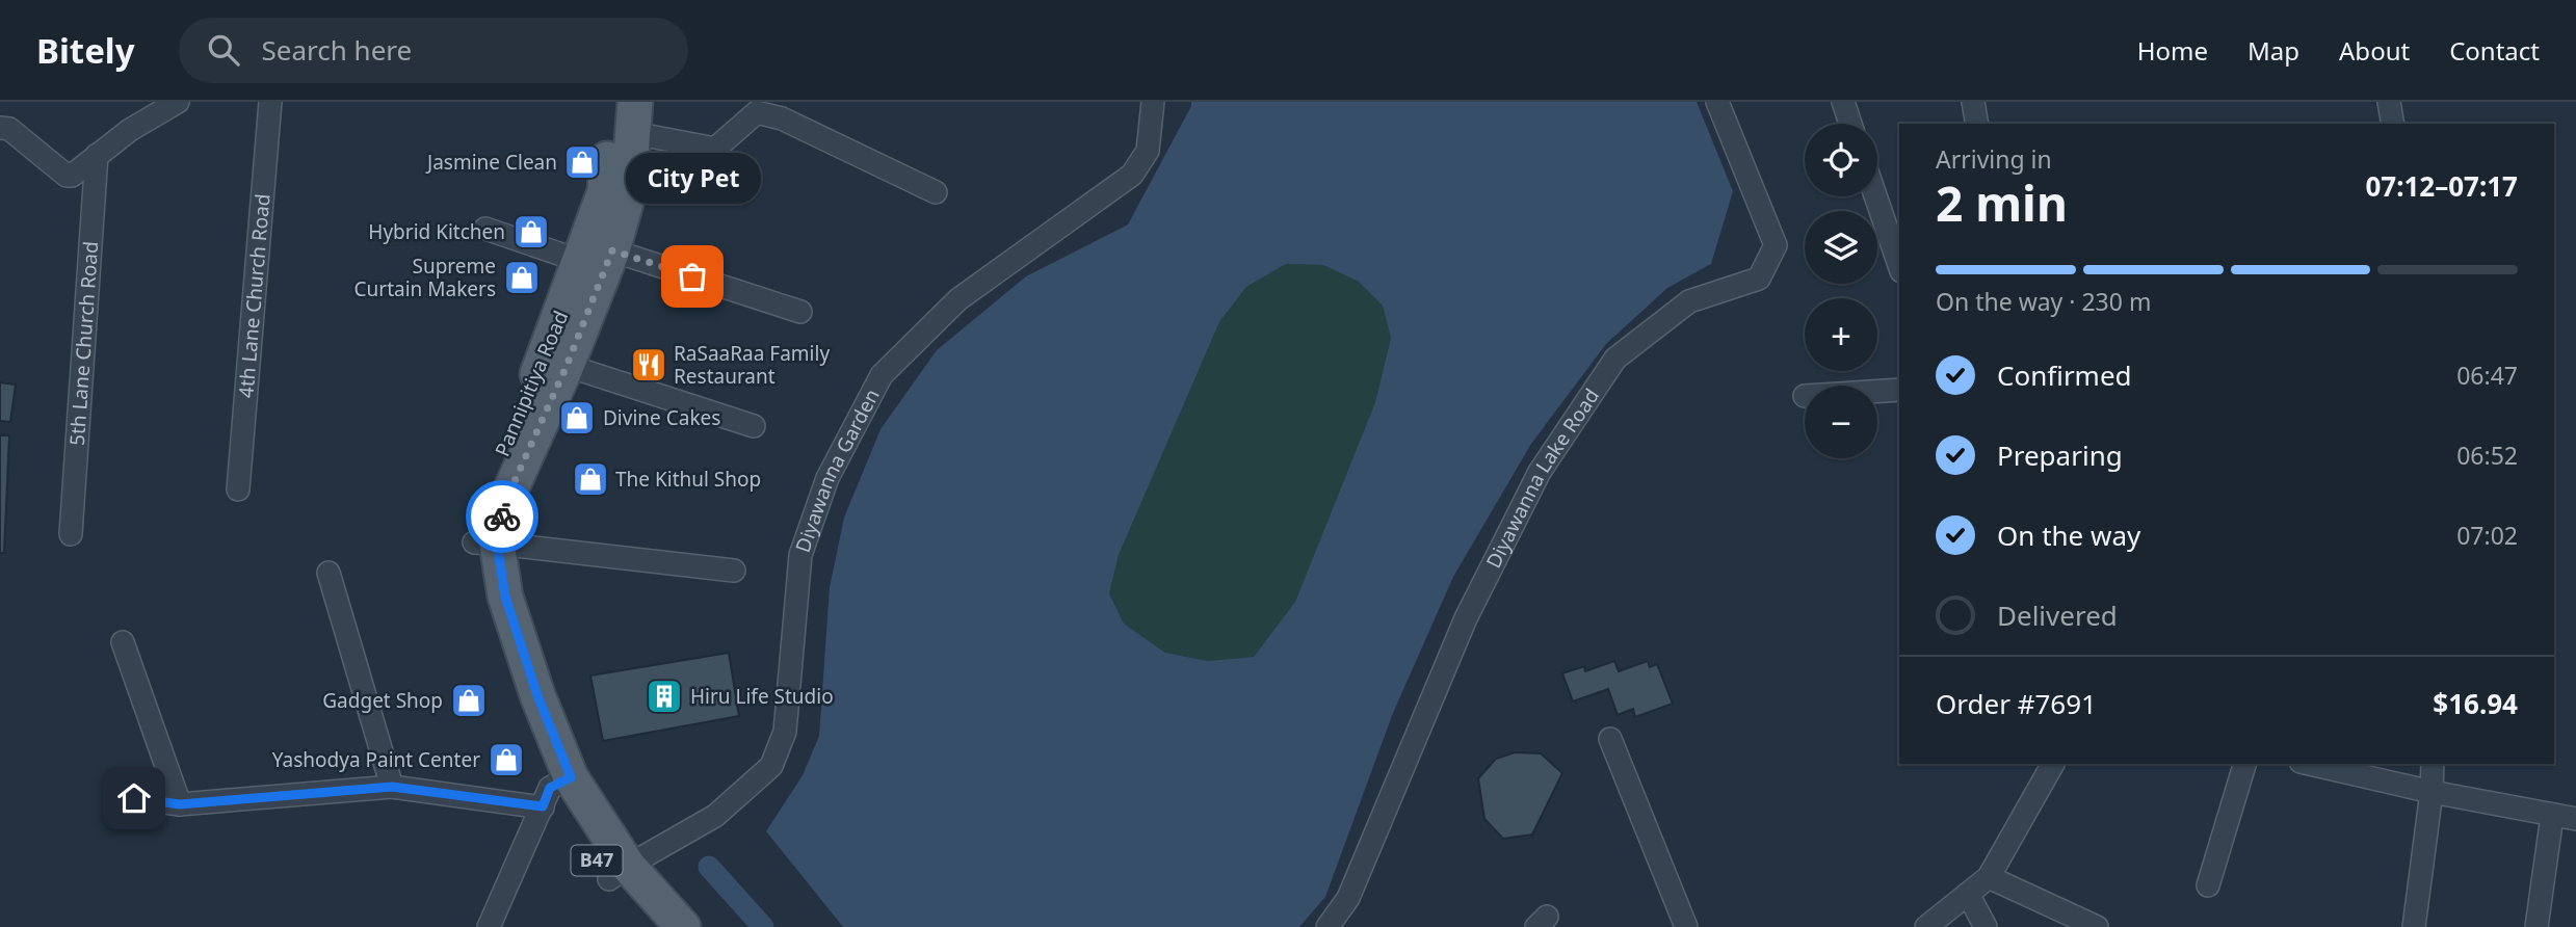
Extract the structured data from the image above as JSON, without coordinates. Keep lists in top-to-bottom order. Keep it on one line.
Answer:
{"streets":{"main road":["Pannipitiya Road","B47"],"street":["4th Lane Church Road","5th Lane Church Road","Diyawanna Garden","Diyawanna Lake Road"]},"crossings":[["Pannipitiya Road","Diyawanna Garden"]],"places":{"shop":["Jasmine Clean","Hybrid Kitchen","Supreme Curtain Makers","Divine Cakes","The Kithul Shop","Gadget Shop","Yashodya Paint Center"],"other":["City Pet"],"restaurant":["RaSaaRaa Family Restaurant"],"building":["Hiru Life Studio"]},"page":{"header":"Bitely","search":"Search here","nav":["Home","Map","About","Contact"],"map_buttons":["+","−"],"heading":["2 min","Arriving in","07:12–07:17"],"panel":["Order #7691","$16.94"],"bubble":"City Pet","bar":"On the way · 230 m","list":[["Confirmed","06:47"],["Preparing","06:52"],["On the way","07:02"],"Delivered"]}}
